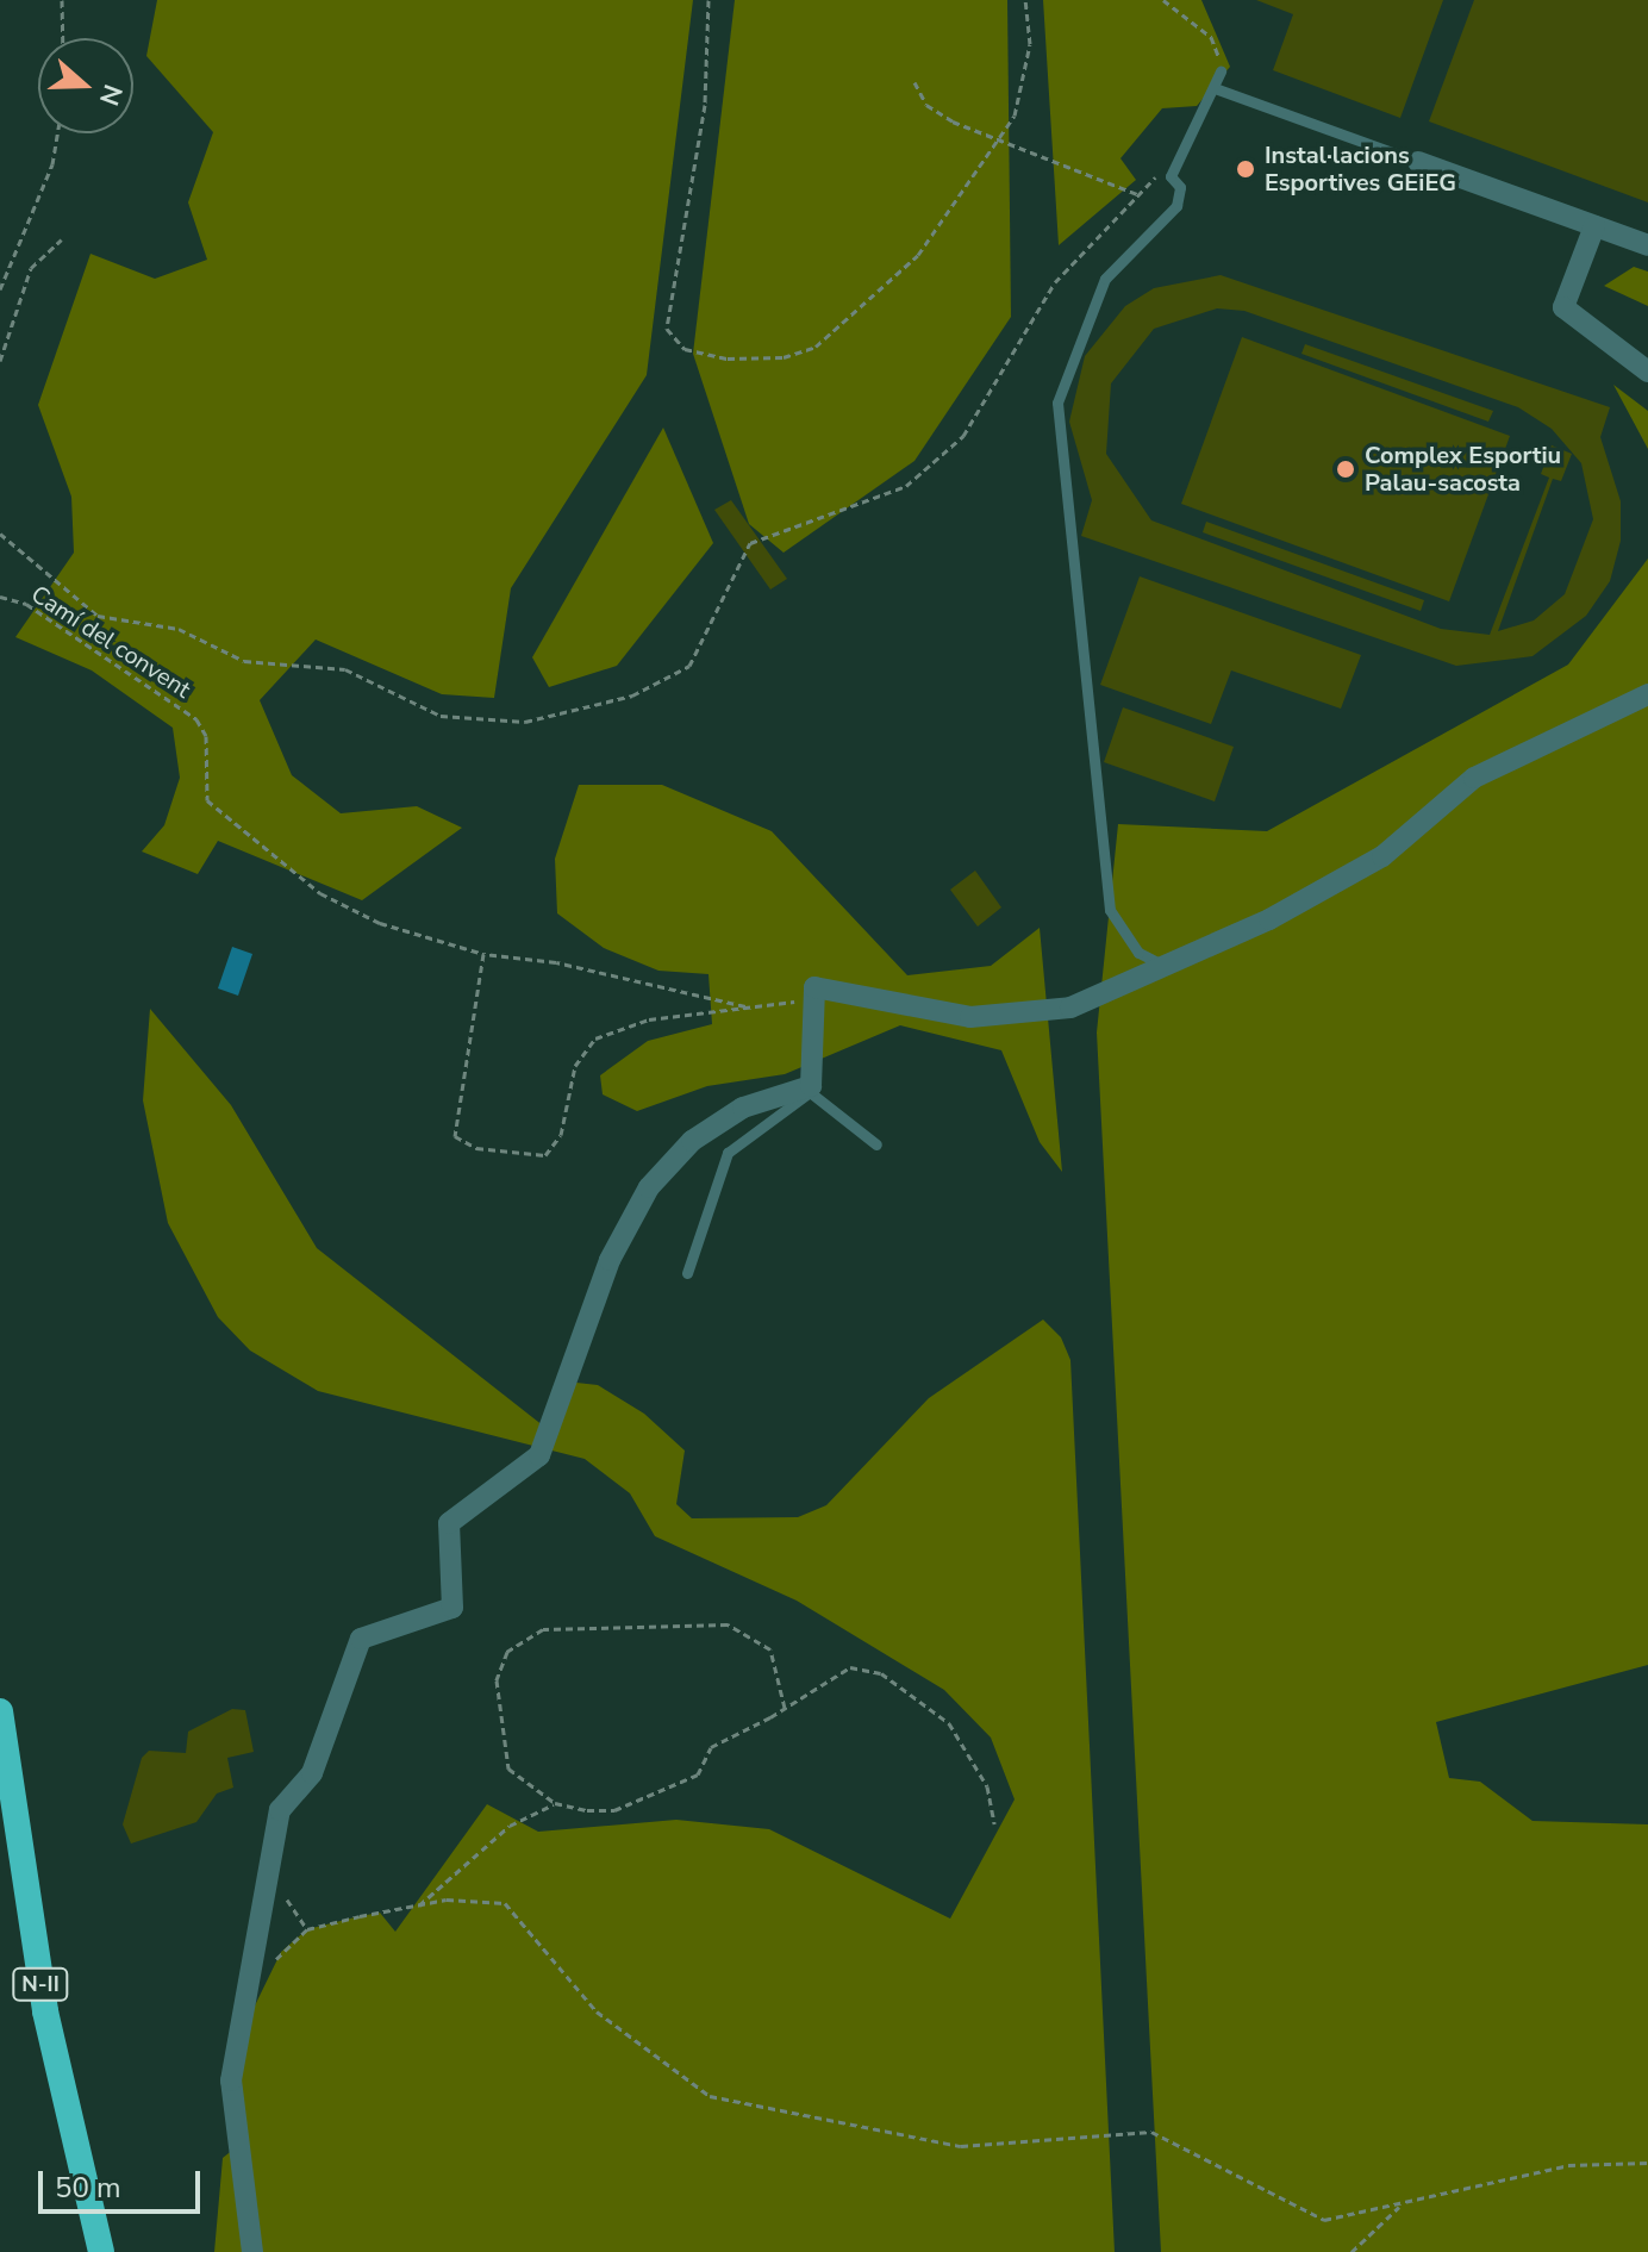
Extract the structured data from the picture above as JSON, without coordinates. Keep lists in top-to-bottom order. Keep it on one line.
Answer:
{"streets":{"highway":["N-II"],"path":["Camí del convent"]},"places":["Instal·lacions Esportives GEiEG","Complex Esportiu Palau-sacosta"],"scale_bar":"50 m","north":"right"}
